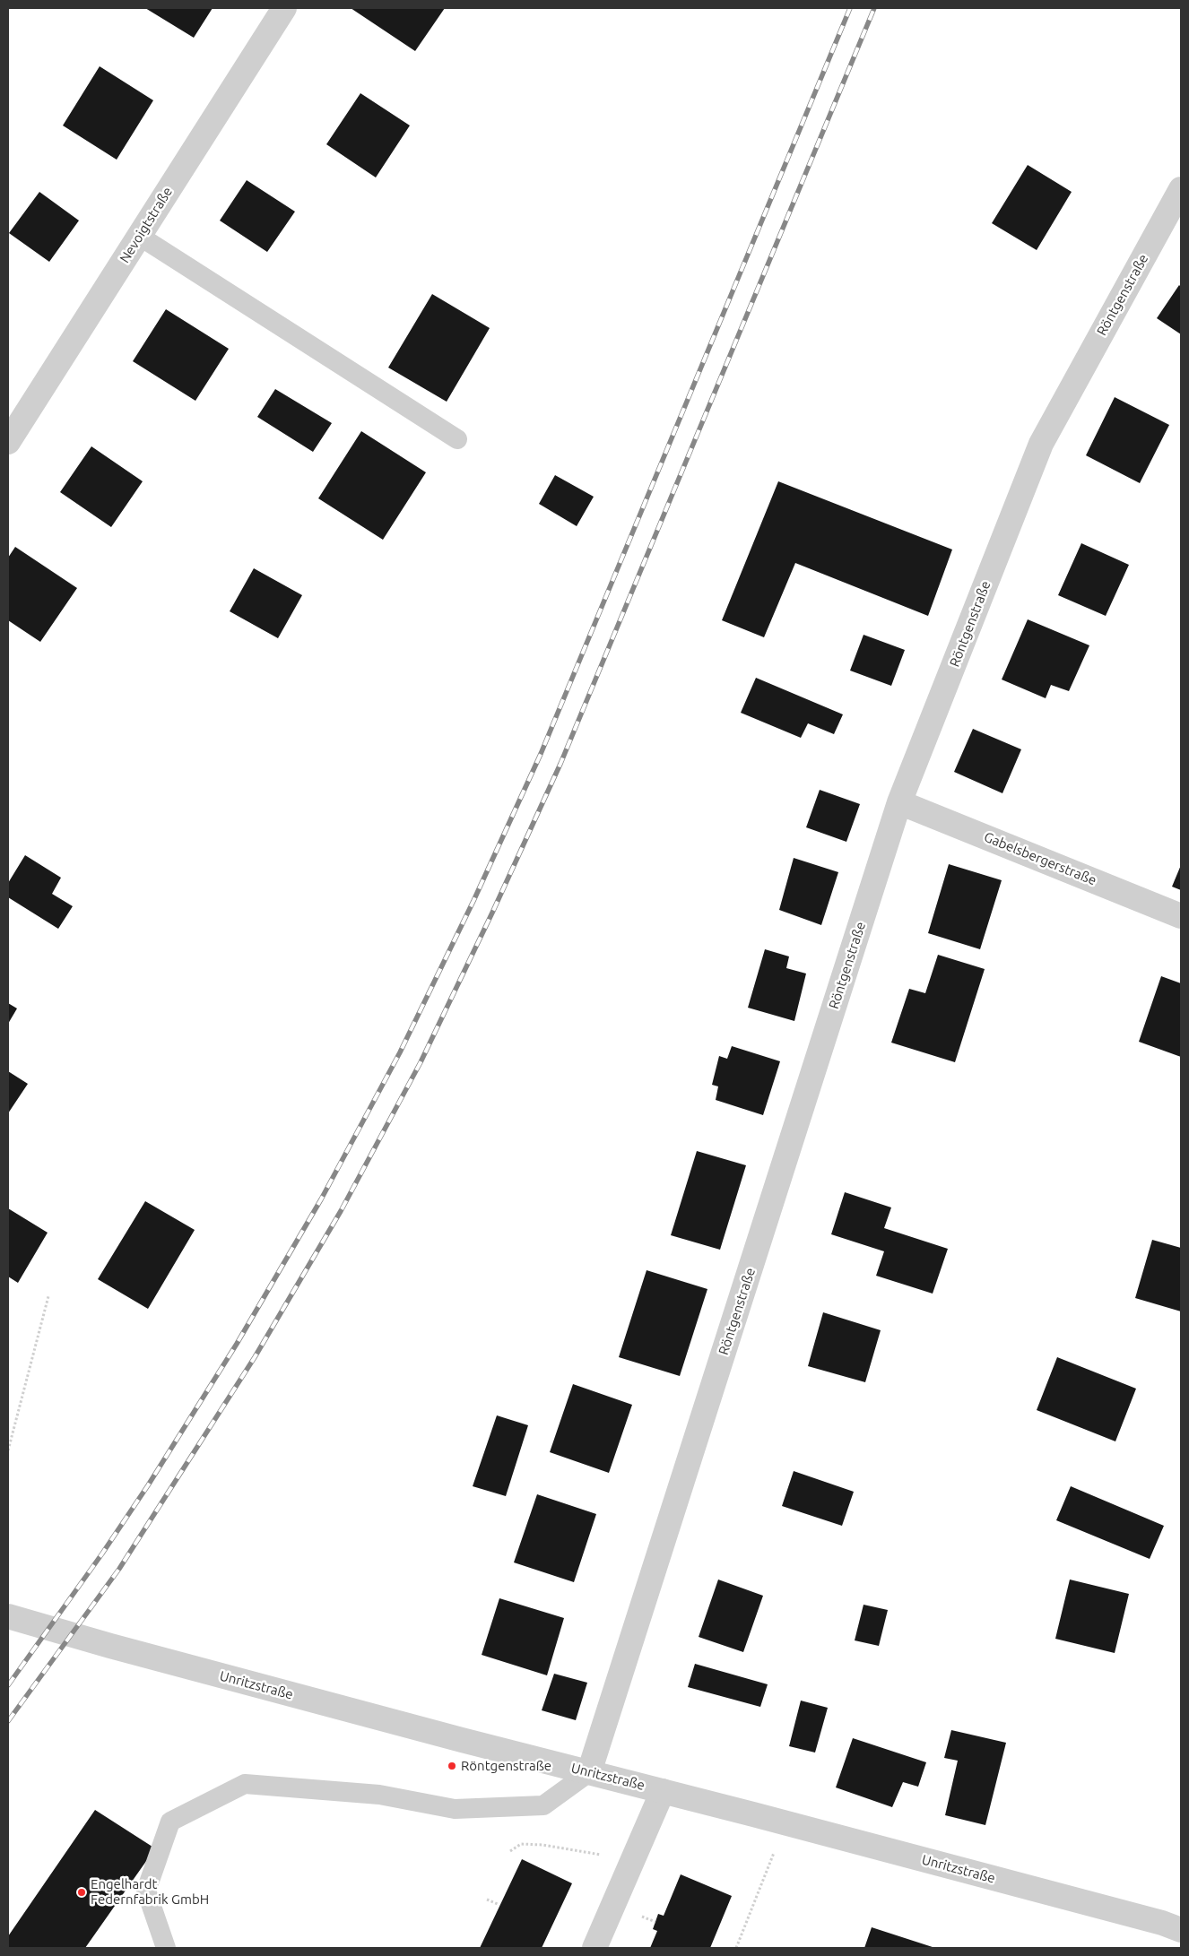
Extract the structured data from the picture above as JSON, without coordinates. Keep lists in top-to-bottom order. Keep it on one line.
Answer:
{"streets":{"street":["Nevoigtstraße","Röntgenstraße","Gabelsbergerstraße","Unritzstraße"]},"crossings":[["Röntgenstraße","Gabelsbergerstraße"],["Röntgenstraße","Unritzstraße"]],"places":["Röntgenstraße","Engelhardt Federnfabrik GmbH"]}
